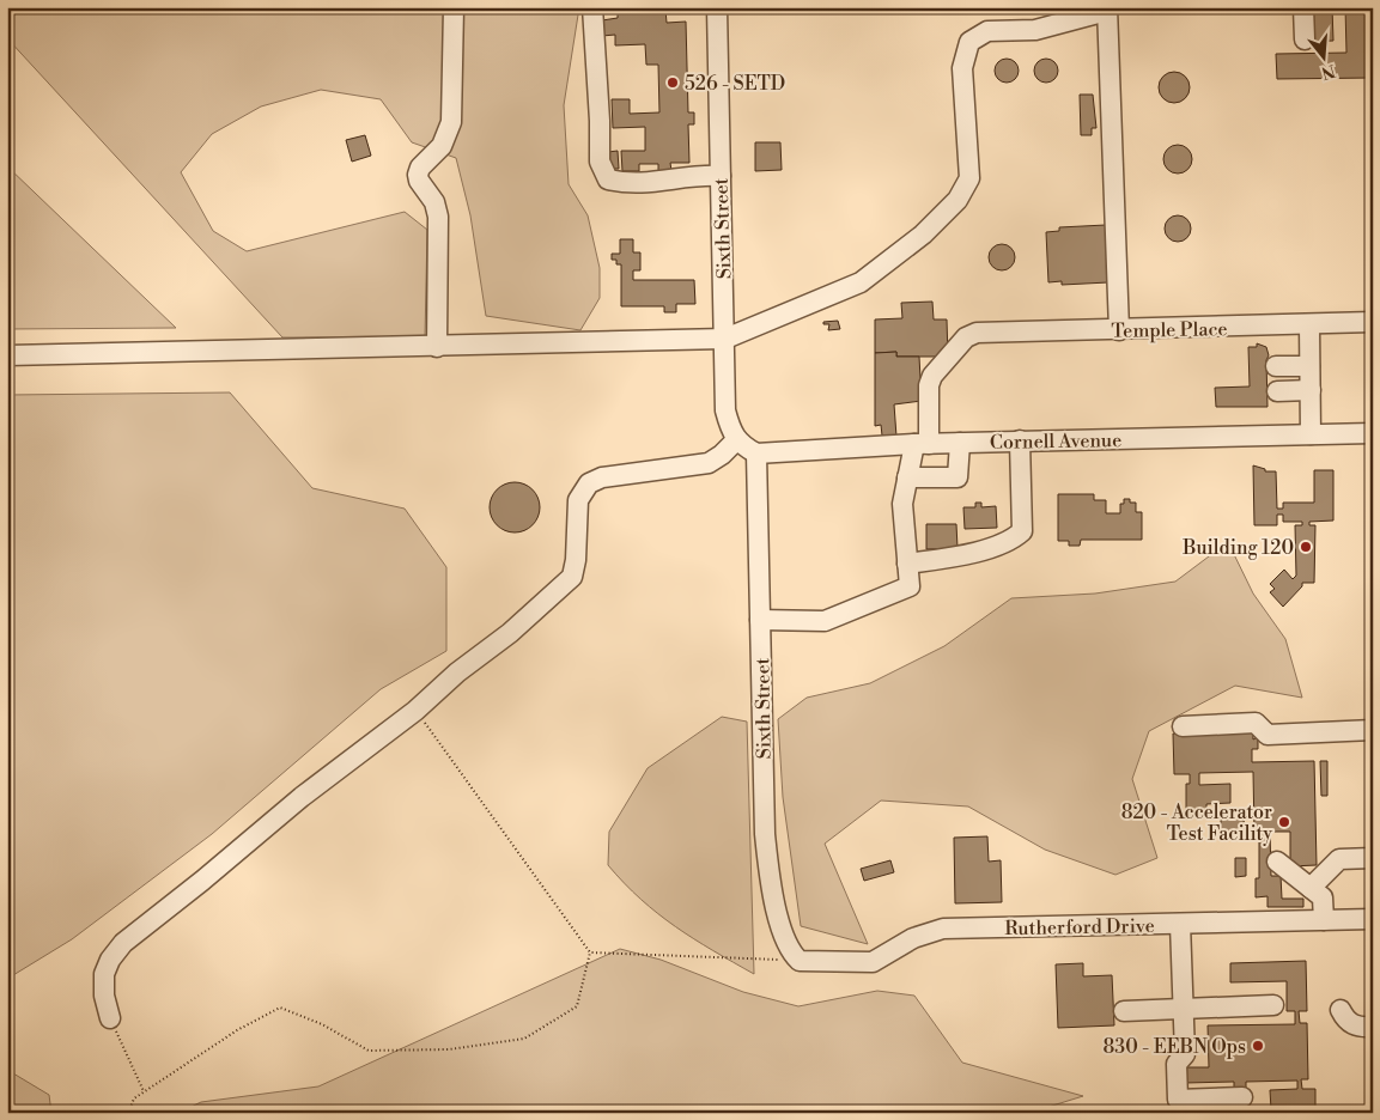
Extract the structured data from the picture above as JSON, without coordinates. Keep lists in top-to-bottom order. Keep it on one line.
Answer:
{"streets":{"street":["Sixth Street","Temple Place","Cornell Avenue","Rutherford Drive"]},"crossings":[["Sixth Street","Cornell Avenue"],["Sixth Street","Rutherford Drive"],["Temple Place","Cornell Avenue"]],"places":["526 - SETD","Building 120","820 - Accelerator Test Facility","830 - EEBN Ops"],"north":"bottom"}
